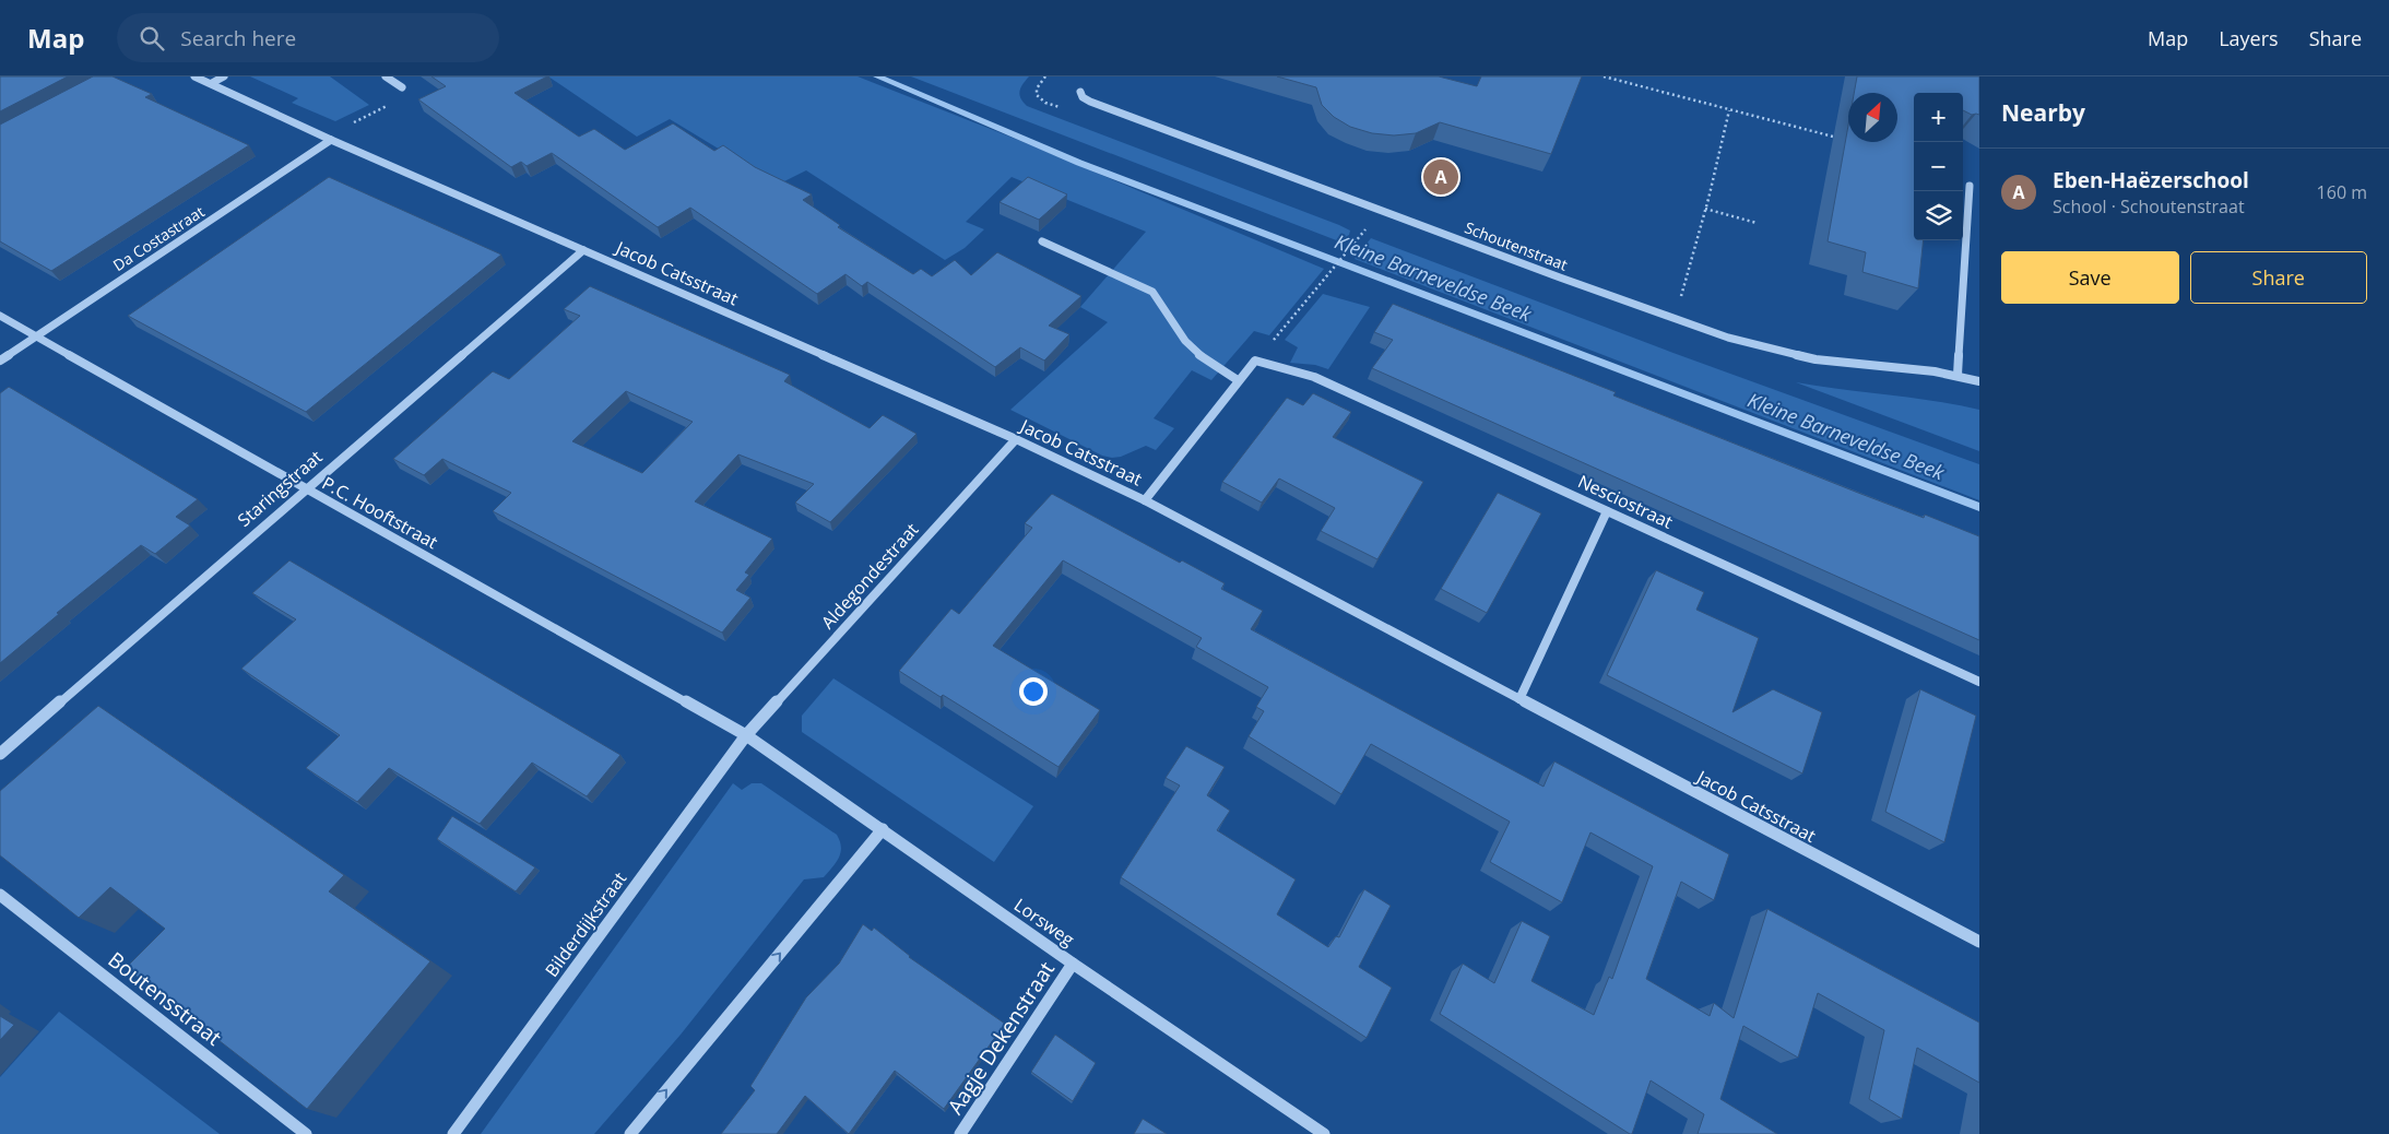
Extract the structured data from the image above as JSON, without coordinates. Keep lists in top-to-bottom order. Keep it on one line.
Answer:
{"streets":{"street":["Da Costastraat","Schoutenstraat","Jacob Catsstraat","Staringstraat","Nesciostraat","P.C. Hooftstraat","Aldegondestraat","Lorsweg","Bilderdijkstraat","Boutensstraat","Aagje Dekenstraat"]},"crossings":[["Da Costastraat","Jacob Catsstraat"],["Da Costastraat","P.C. Hooftstraat"],["Jacob Catsstraat","Staringstraat"],["Jacob Catsstraat","Nesciostraat"],["Jacob Catsstraat","Aldegondestraat"],["Staringstraat","P.C. Hooftstraat"],["P.C. Hooftstraat","Aldegondestraat"],["P.C. Hooftstraat","Lorsweg"],["P.C. Hooftstraat","Bilderdijkstraat"],["Aldegondestraat","Lorsweg"],["Aldegondestraat","Bilderdijkstraat"],["Lorsweg","Bilderdijkstraat"],["Lorsweg","Aagje Dekenstraat"]],"water":["Kleine Barneveldse Beek"],"north":"top right","page":{"header":"Map","search":"Search here","nav":["Map","Layers","Share"],"heading":"Nearby","map_buttons":["+","−"],"list":[{"mark":"A","name":"Eben-Haëzerschool","note":"School · Schoutenstraat","value":"160 m"}],"pins":"A","buttons":["Save","Share"]}}
